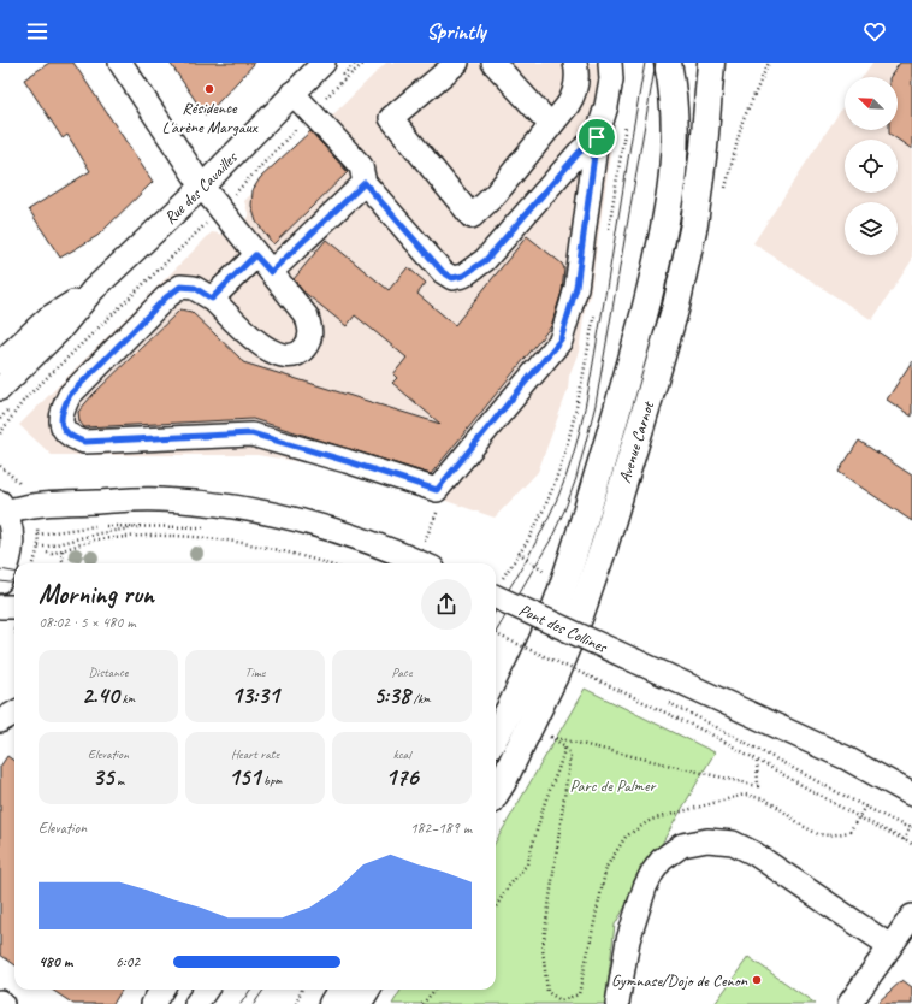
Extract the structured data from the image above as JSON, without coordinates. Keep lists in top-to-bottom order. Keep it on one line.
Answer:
{"streets":{"main road":["Avenue Carnot"],"street":["Rue des Cavailles","Pont des Collines"]},"parks":["Parc de Palmer"],"places":["Résidence L'arène Margaux","Gymnase/Dojo de Cenon"],"north":"top left","page":{"header":"Sprintly","heading":["Morning run","08:02 · 5 × 480 m"],"stats":[["Distance","2.40 km"],["Time","13:31"],["Pace","5:38 /km"],["Elevation","35 m"],["Heart rate","151 bpm"],["kcal","176"]],"chart":["Elevation","182–189 m"],"list":[{"name":"480 m","note":"6:02"}]}}
